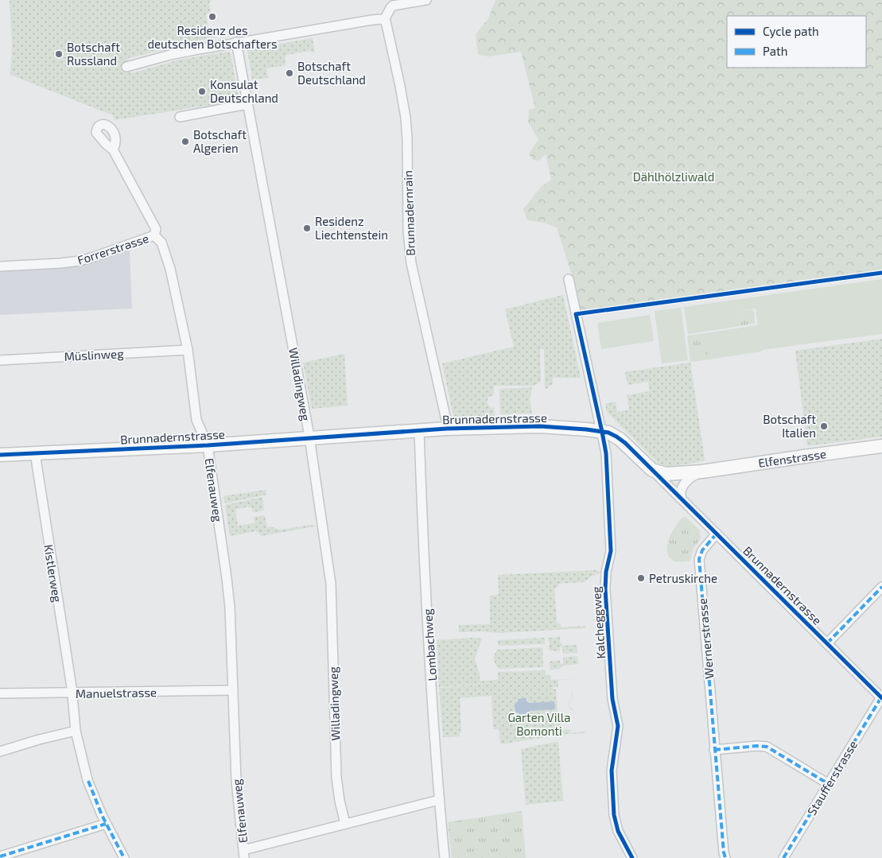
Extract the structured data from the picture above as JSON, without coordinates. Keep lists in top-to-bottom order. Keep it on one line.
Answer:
{"streets":{"street":["Brunnadernrain","Forrerstrasse","Müslinweg","Willadingweg","Brunnadernstrasse","Elfenstrasse","Elfenauweg","Kistlerweg","Kalcheggweg","Wernerstrasse","Lombachweg","Manuelstrasse","Staufferstrasse"]},"crossings":[["Brunnadernrain","Brunnadernstrasse"],["Forrerstrasse","Elfenauweg"],["Müslinweg","Elfenauweg"],["Willadingweg","Brunnadernstrasse"],["Willadingweg","Elfenauweg"],["Brunnadernstrasse","Elfenstrasse"],["Brunnadernstrasse","Elfenauweg"],["Brunnadernstrasse","Kistlerweg"],["Brunnadernstrasse","Kalcheggweg"],["Brunnadernstrasse","Wernerstrasse"],["Brunnadernstrasse","Lombachweg"],["Brunnadernstrasse","Staufferstrasse"],["Elfenauweg","Lombachweg"],["Elfenauweg","Manuelstrasse"],["Kistlerweg","Manuelstrasse"]],"parks":["Dählhölzliwald","Garten Villa Bomonti"],"places":["Residenz des deutschen Botschafters","Botschaft Russland","Botschaft Deutschland","Konsulat Deutschland","Botschaft Algerien","Residenz Liechtenstein","Botschaft Italien","Petruskirche"],"legend":["Cycle path","Path"]}
